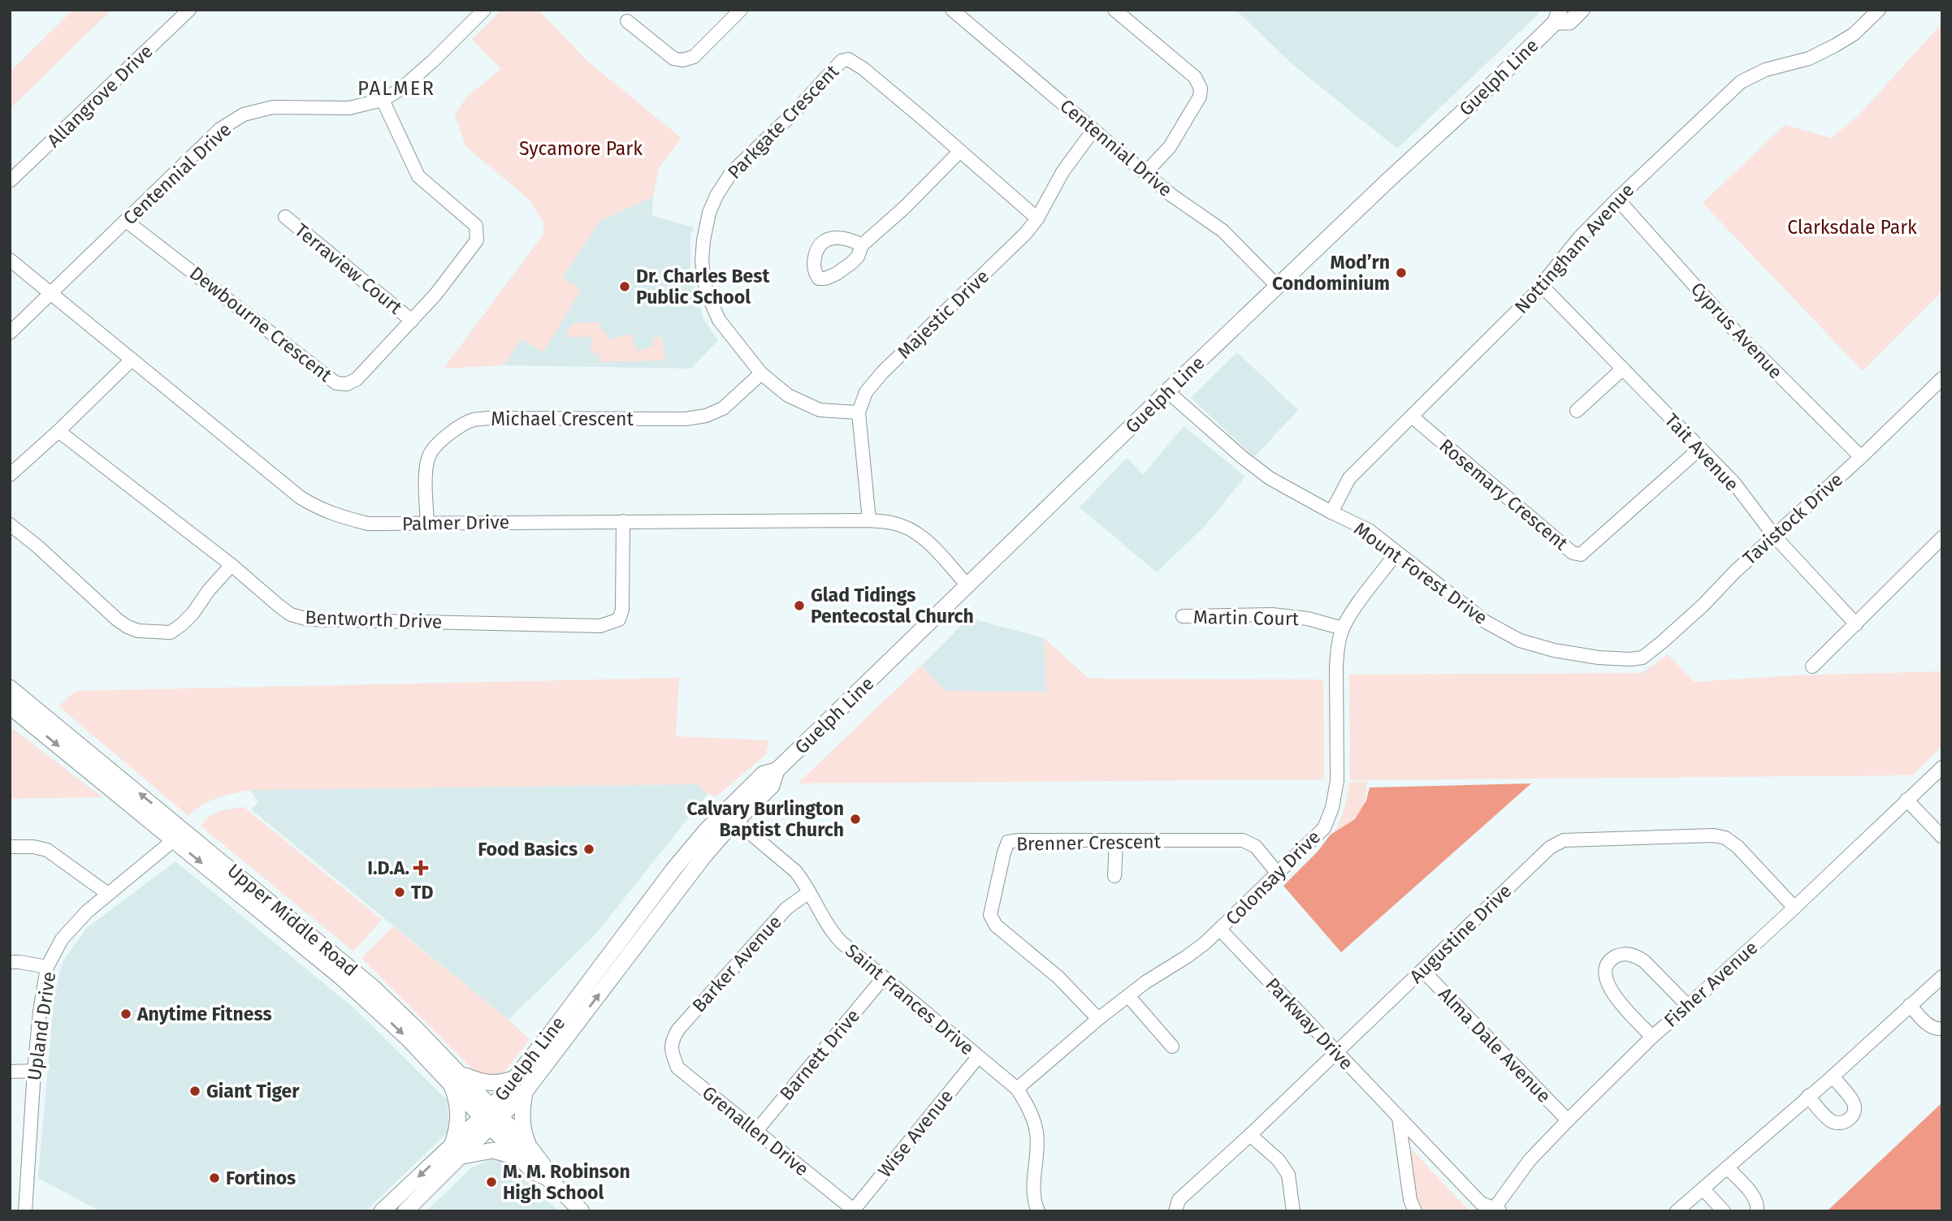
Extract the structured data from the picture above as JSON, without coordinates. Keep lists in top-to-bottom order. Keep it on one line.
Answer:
{"streets":{"main road":["Guelph Line","Upper Middle Road"],"street":["Allangrove Drive","Parkgate Crescent","Centennial Drive","Nottingham Avenue","Terraview Court","Majestic Drive","Dewbourne Crescent","Cyprus Avenue","Michael Crescent","Tait Avenue","Rosemary Crescent","Tavistock Drive","Palmer Drive","Mount Forest Drive","Martin Court","Bentworth Drive","Brenner Crescent","Colonsay Drive","Augustine Drive","Barker Avenue","Fisher Avenue","Saint Frances Drive","Parkway Drive","Upland Drive","Alma Dale Avenue","Barnett Drive","Grenallen Drive","Wise Avenue"]},"crossings":[["Guelph Line","Centennial Drive"],["Guelph Line","Palmer Drive"],["Guelph Line","Mount Forest Drive"],["Guelph Line","Upper Middle Road"],["Guelph Line","Saint Frances Drive"],["Parkgate Crescent","Majestic Drive"],["Parkgate Crescent","Michael Crescent"],["Centennial Drive","Majestic Drive"],["Centennial Drive","Dewbourne Crescent"],["Centennial Drive","Palmer Drive"],["Nottingham Avenue","Cyprus Avenue"],["Nottingham Avenue","Tait Avenue"],["Nottingham Avenue","Rosemary Crescent"],["Nottingham Avenue","Mount Forest Drive"],["Terraview Court","Dewbourne Crescent"],["Cyprus Avenue","Tavistock Drive"],["Michael Crescent","Palmer Drive"],["Tait Avenue","Rosemary Crescent"],["Tait Avenue","Tavistock Drive"],["Tavistock Drive","Mount Forest Drive"],["Palmer Drive","Bentworth Drive"],["Mount Forest Drive","Colonsay Drive"],["Martin Court","Colonsay Drive"],["Brenner Crescent","Colonsay Drive"],["Colonsay Drive","Saint Frances Drive"],["Colonsay Drive","Parkway Drive"],["Upper Middle Road","Upland Drive"],["Augustine Drive","Fisher Avenue"],["Augustine Drive","Parkway Drive"],["Augustine Drive","Alma Dale Avenue"],["Barker Avenue","Saint Frances Drive"],["Barker Avenue","Grenallen Drive"],["Fisher Avenue","Parkway Drive"],["Fisher Avenue","Alma Dale Avenue"],["Saint Frances Drive","Barnett Drive"],["Saint Frances Drive","Wise Avenue"],["Barnett Drive","Grenallen Drive"],["Grenallen Drive","Wise Avenue"]],"districts":["PALMER"],"parks":["Sycamore Park","Clarksdale Park"],"places":{"other":["Mod’rn Condominium","Dr. Charles Best Public School","Glad Tidings Pentecostal Church","Calvary Burlington Baptist Church","Food Basics","TD","Anytime Fitness","Giant Tiger","Fortinos","M. M. Robinson High School"],"health":["I.D.A."]}}
